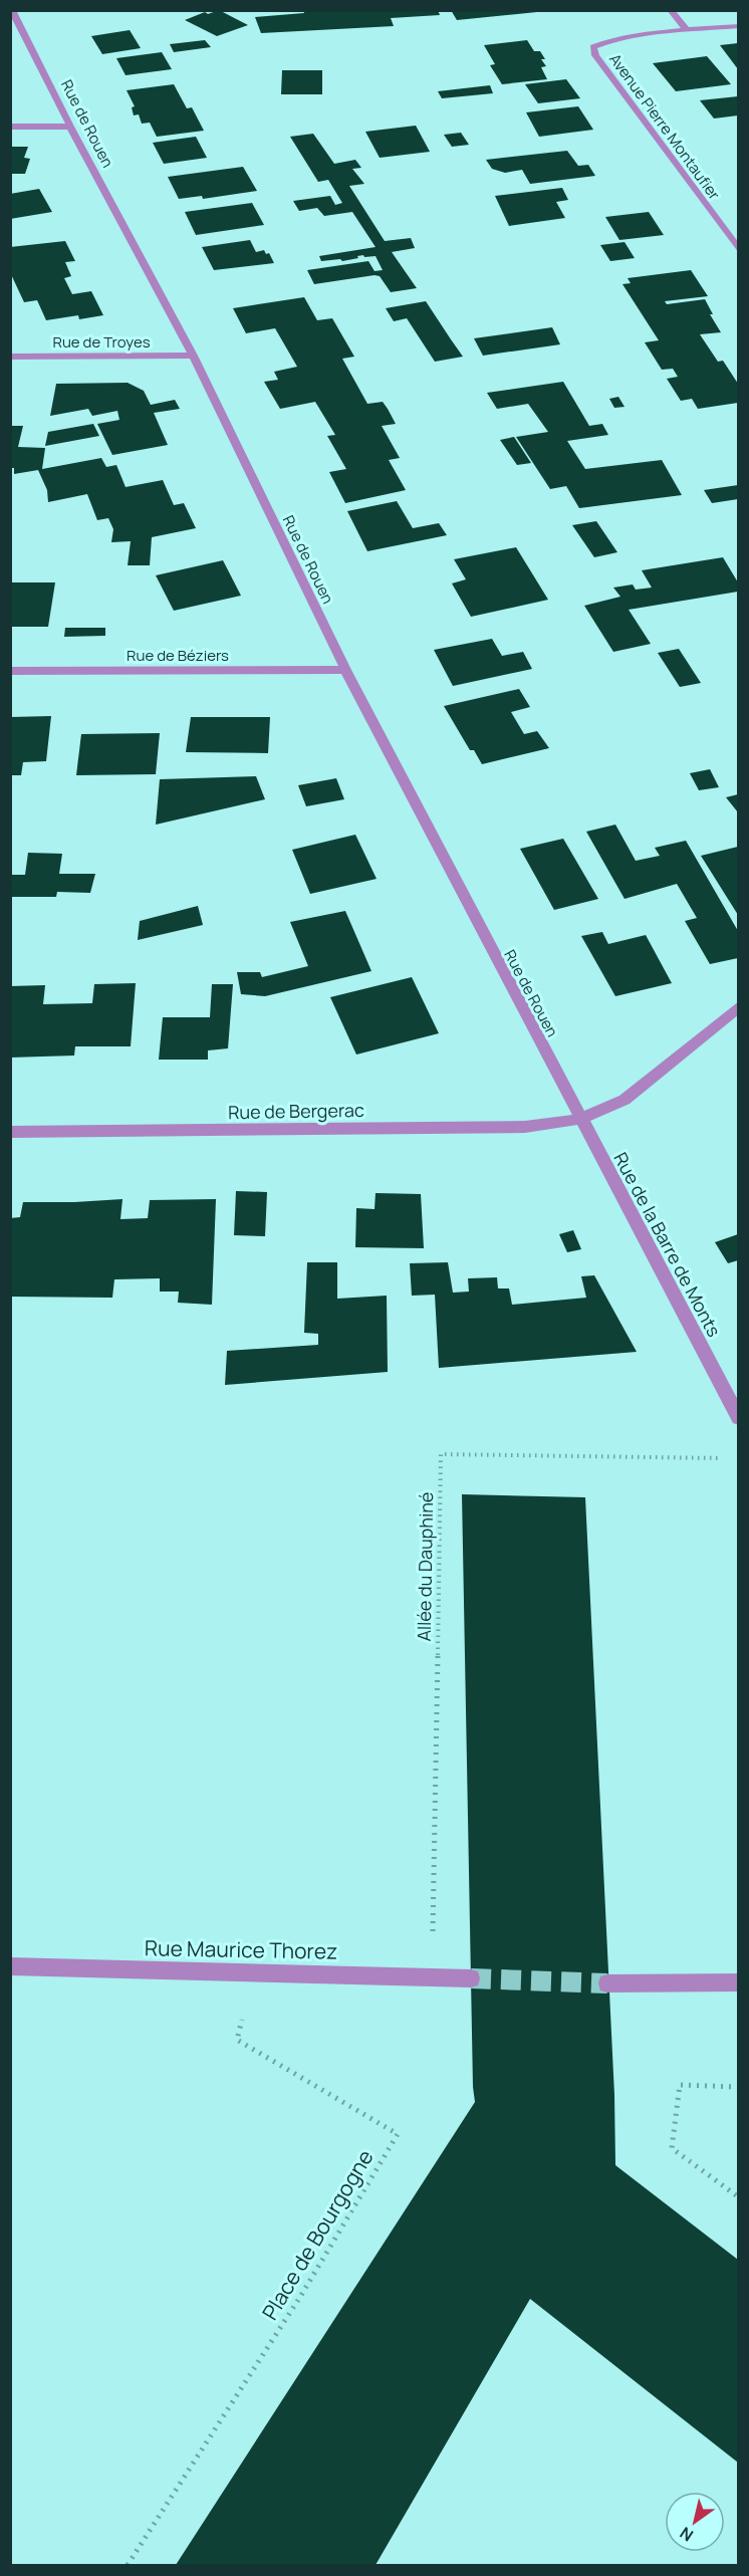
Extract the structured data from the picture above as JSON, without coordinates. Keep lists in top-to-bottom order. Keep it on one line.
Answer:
{"streets":{"street":["Rue de Rouen","Avenue Pierre Montaufier","Rue de Troyes","Rue de Béziers","Rue de Bergerac","Rue de la Barre de Monts","Rue Maurice Thorez"],"path":["Allée du Dauphiné","Place de Bourgogne"]},"crossings":[["Rue de Rouen","Rue de Troyes"],["Rue de Rouen","Rue de Béziers"],["Rue de Rouen","Rue de Bergerac"],["Rue de Rouen","Rue de la Barre de Monts"],["Rue de Bergerac","Rue de la Barre de Monts"],["Allée du Dauphiné","Rue Maurice Thorez"],["Rue Maurice Thorez","Place de Bourgogne"]],"north":"bottom left"}
